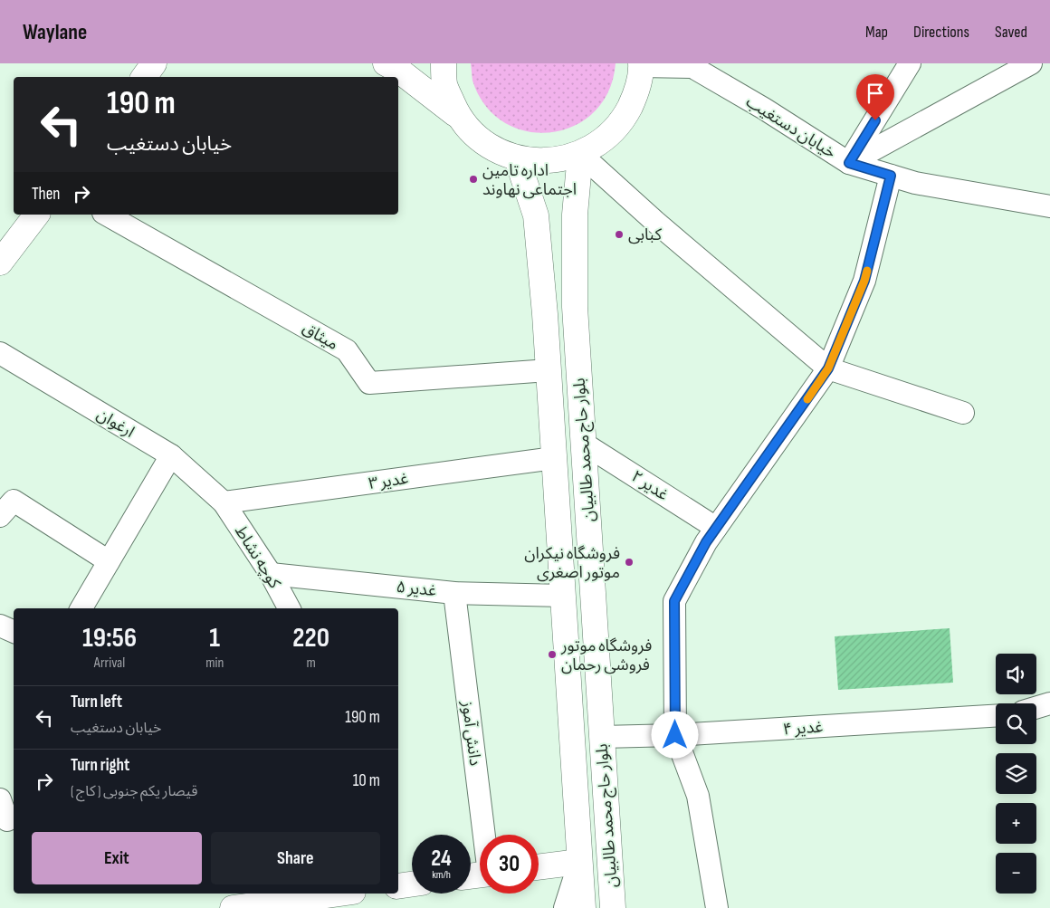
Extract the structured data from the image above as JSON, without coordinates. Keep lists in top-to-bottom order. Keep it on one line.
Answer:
{"streets":{"main road":["بلوار حاج محمد طالبیان"],"street":["خیابان دستغیب","میثاق","ارغوان","غدیر ۳","غدیر ۲","کوچه نشاط","غدیر ۵","غدیر ۴","دانش آموز"]},"crossings":[["میثاق","بلوار حاج محمد طالبیان"],["ارغوان","غدیر ۳"],["ارغوان","کوچه نشاط"],["بلوار حاج محمد طالبیان","غدیر ۳"],["بلوار حاج محمد طالبیان","غدیر ۲"],["بلوار حاج محمد طالبیان","غدیر ۵"],["بلوار حاج محمد طالبیان","غدیر ۴"],["غدیر ۳","کوچه نشاط"],["کوچه نشاط","غدیر ۵"],["غدیر ۵","دانش آموز"]],"places":["اداره تامین اجتماعی نهاوند","کبابی","فروشگاه نیکران موتور اصغری","فروشگاه موتور فروشی رحمان"],"page":{"header":"Waylane","nav":["Map","Directions","Saved"],"turn":["190 m","خیابان دستغیب"],"then":"Then","eta":["19:56","Arrival","1","min","220","m"],"map_buttons":["+","−"],"list":[{"name":"Turn left","note":"خیابان دستغیب","value":"190 m"},{"name":"Turn right","note":"قیصار یکم جنوبی ( کاج )","value":"10 m"}],"buttons":["Exit","Share"],"speed":"24 km/h","limit":"30"}}
